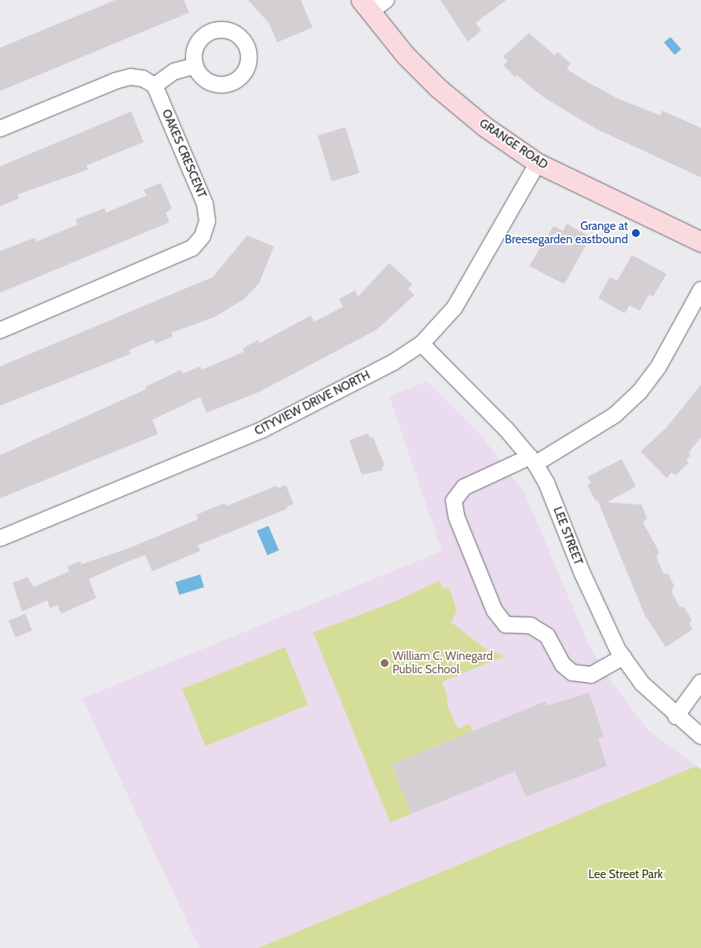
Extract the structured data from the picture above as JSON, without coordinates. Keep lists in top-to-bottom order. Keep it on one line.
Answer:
{"streets":{"main road":["GRANGE ROAD"],"street":["OAKES CRESCENT","CITYVIEW DRIVE NORTH","LEE STREET"]},"crossings":[["GRANGE ROAD","CITYVIEW DRIVE NORTH"],["CITYVIEW DRIVE NORTH","LEE STREET"]],"parks":["Lee Street Park"],"places":["Grange at Breesegarden eastbound","William C. Winegard Public School"]}
